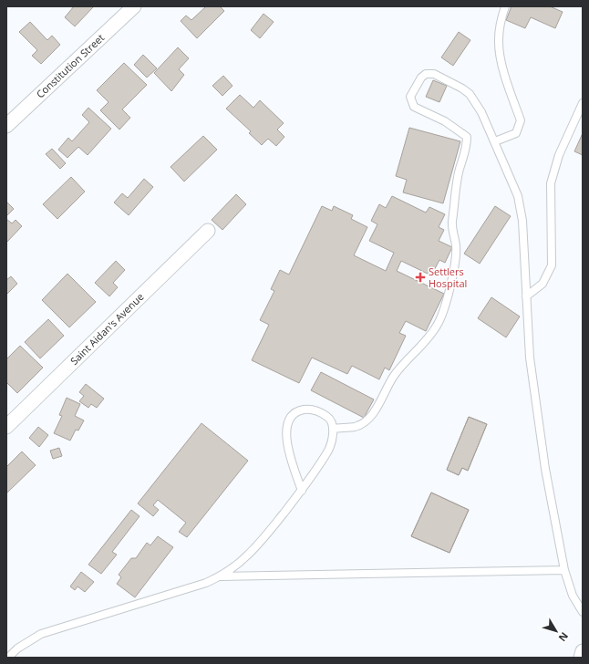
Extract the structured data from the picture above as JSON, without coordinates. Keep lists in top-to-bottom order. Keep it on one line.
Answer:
{"streets":{"street":["Constitution Street","Saint Aidan's Avenue"]},"places":{"health":["Settlers Hospital"]},"north":"bottom right"}
